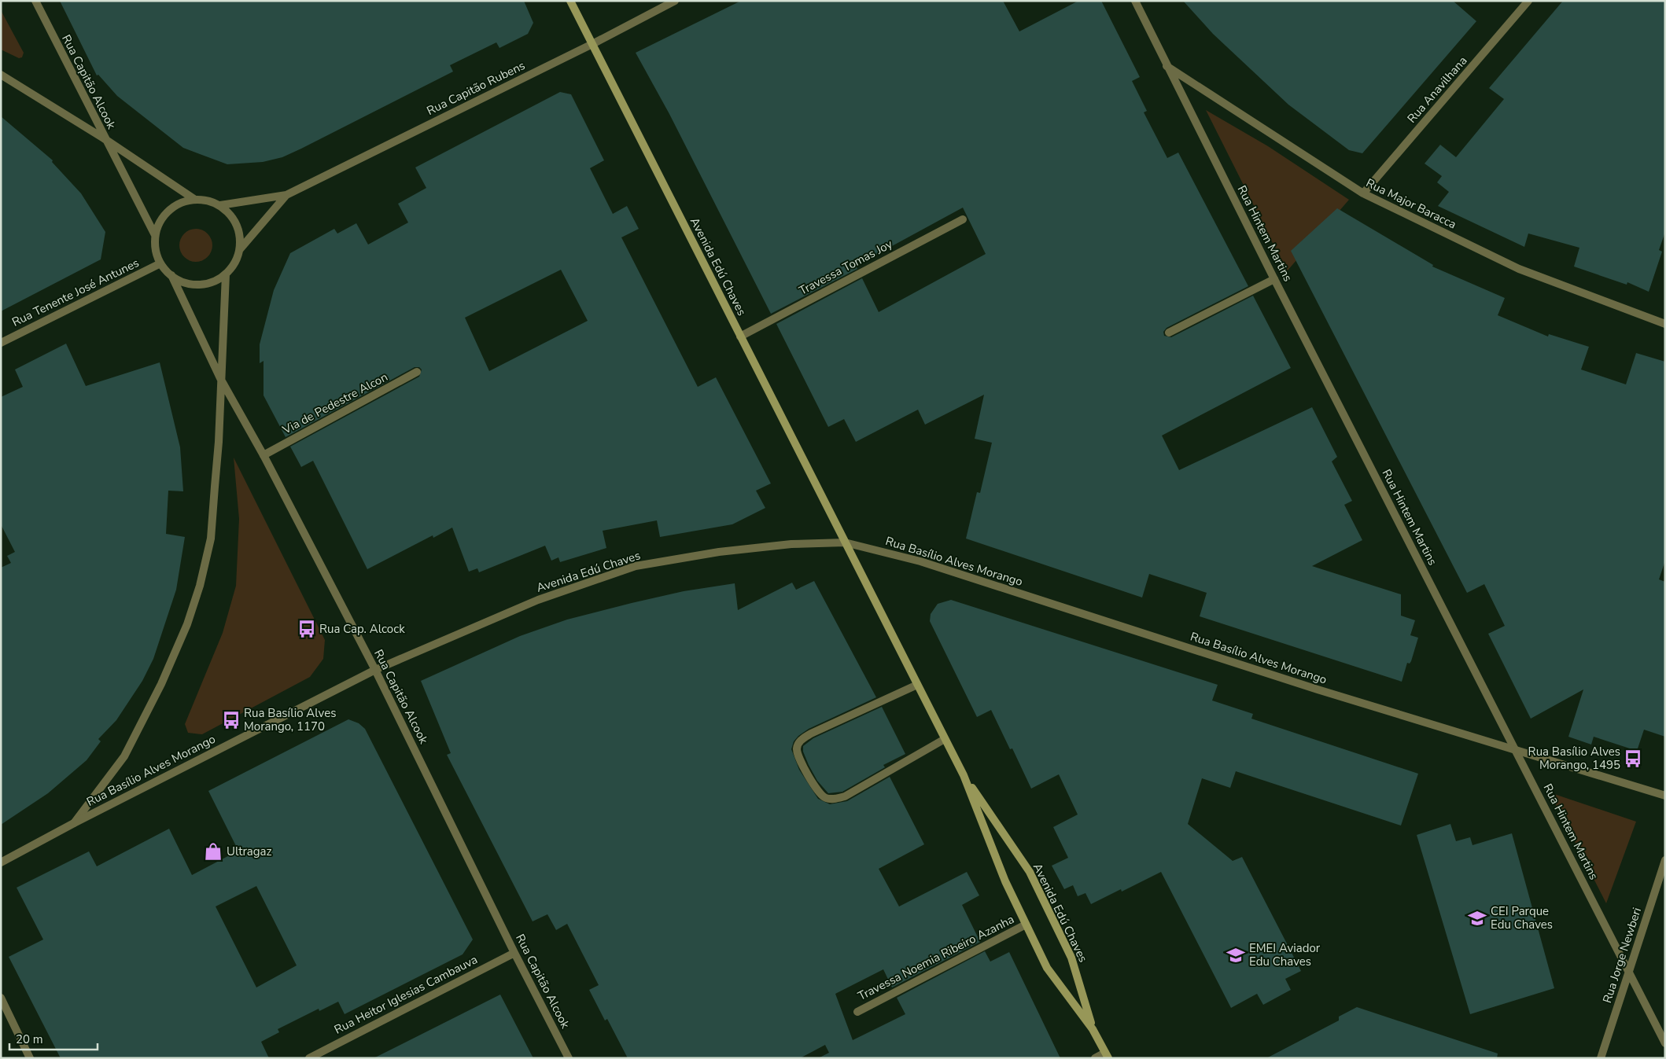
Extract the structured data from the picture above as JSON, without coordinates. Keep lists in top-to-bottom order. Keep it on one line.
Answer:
{"streets":{"main road":["Avenida Edú Chaves"],"street":["Rua Capitão Alcook","Rua Capitão Rubens","Rua Anavilhana","Rua Major Baracca","Rua Hintem Martins","Travessa Tomas Joy","Rua Tenente José Antunes","Via de Pedestre Alcon","Rua Basílio Alves Morango","Rua Jorge Newberi","Travessa Noemia Ribeiro Azanha","Rua Heitor Iglesias Cambauva"]},"crossings":[["Rua Capitão Alcook","Rua Capitão Rubens"],["Rua Capitão Alcook","Avenida Edú Chaves"],["Rua Capitão Alcook","Rua Tenente José Antunes"],["Rua Capitão Alcook","Via de Pedestre Alcon"],["Rua Capitão Alcook","Rua Basílio Alves Morango"],["Rua Capitão Alcook","Rua Heitor Iglesias Cambauva"],["Rua Capitão Rubens","Avenida Edú Chaves"],["Rua Capitão Rubens","Rua Tenente José Antunes"],["Rua Anavilhana","Rua Major Baracca"],["Rua Major Baracca","Rua Hintem Martins"],["Rua Hintem Martins","Rua Basílio Alves Morango"],["Rua Hintem Martins","Rua Jorge Newberi"],["Avenida Edú Chaves","Travessa Tomas Joy"],["Avenida Edú Chaves","Rua Basílio Alves Morango"],["Avenida Edú Chaves","Travessa Noemia Ribeiro Azanha"]],"places":{"bus stop":["Rua Cap. Alcock","Rua Basílio Alves Morango, 1170","Rua Basílio Alves Morango, 1495"],"shop":["Ultragaz"],"school or university":["CEI Parque Edu Chaves","EMEI Aviador Edu Chaves"]},"scale_bar":"20 m"}
